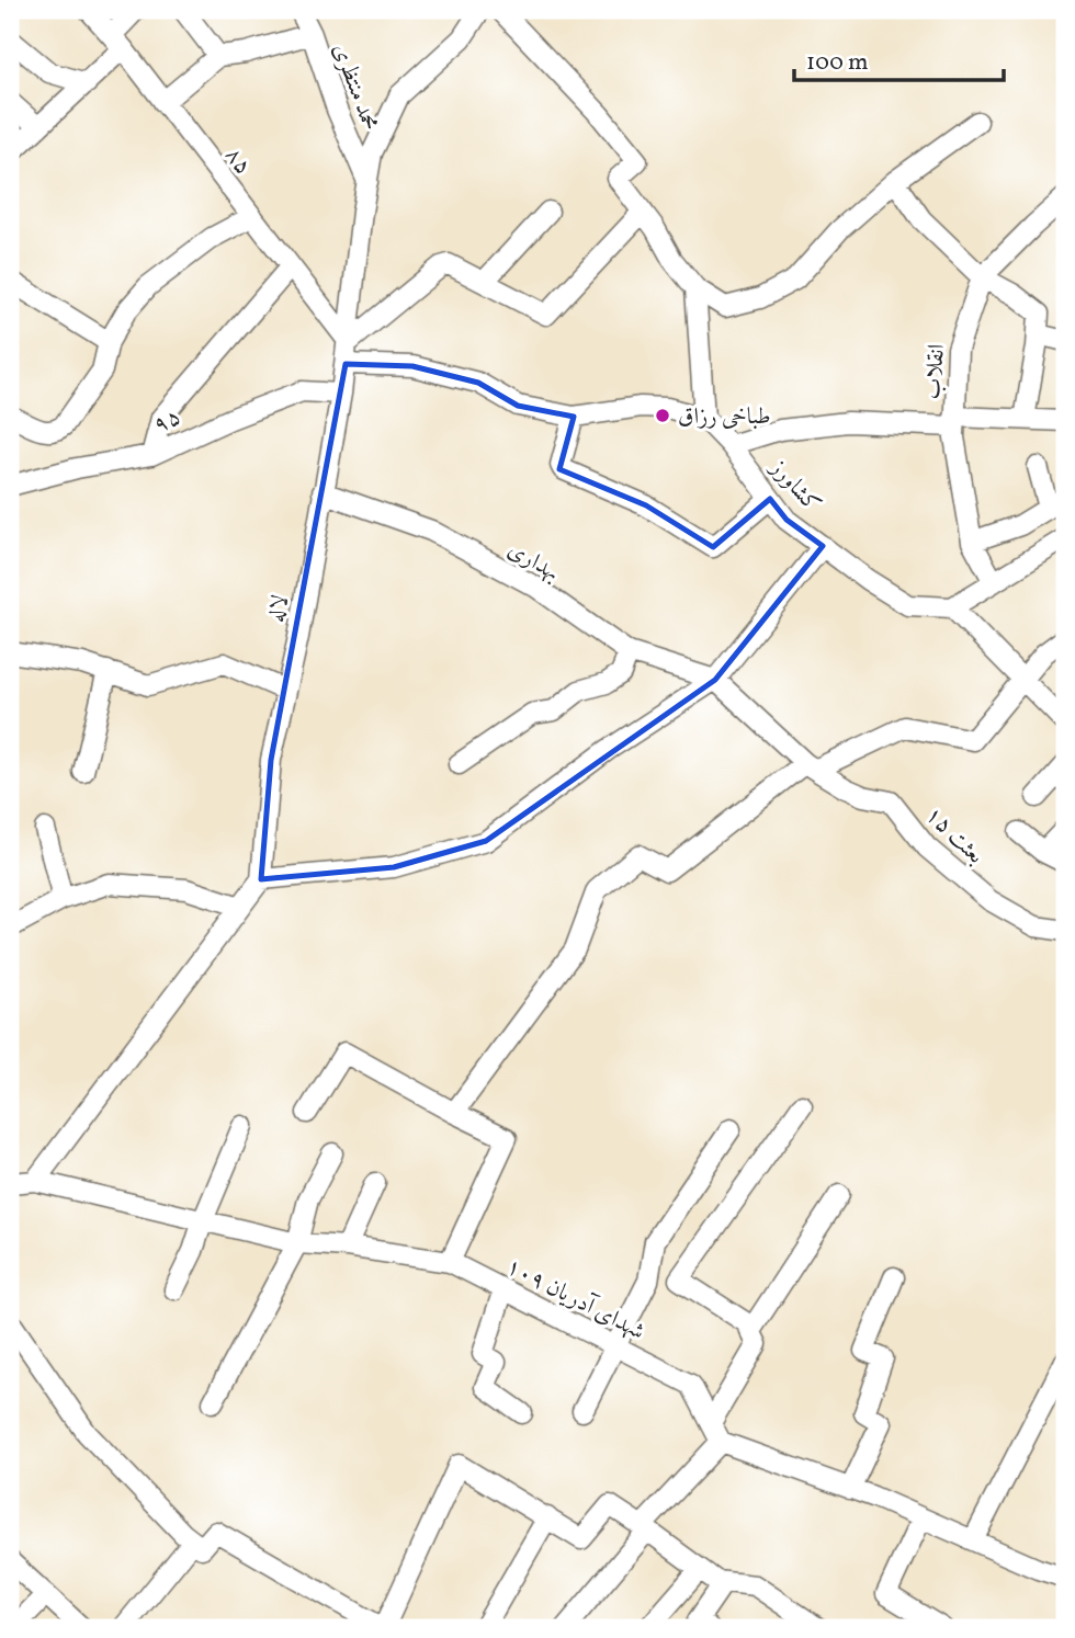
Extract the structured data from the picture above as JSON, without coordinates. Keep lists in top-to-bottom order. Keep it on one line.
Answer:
{"streets":{"street":["محمد منتظری","۸۵","انقلاب","۹۵","کشاورز","بهداری","لاله","بعثت ۱۵","شهدای آدریان ۱۰۹"]},"crossings":[["محمد منتظری","لاله"],["۸۵","لاله"],["۹۵","لاله"],["بهداری","لاله"],["بهداری","بعثت ۱۵"]],"places":["طباخی رزاق"],"scale_bar":"100 m"}
